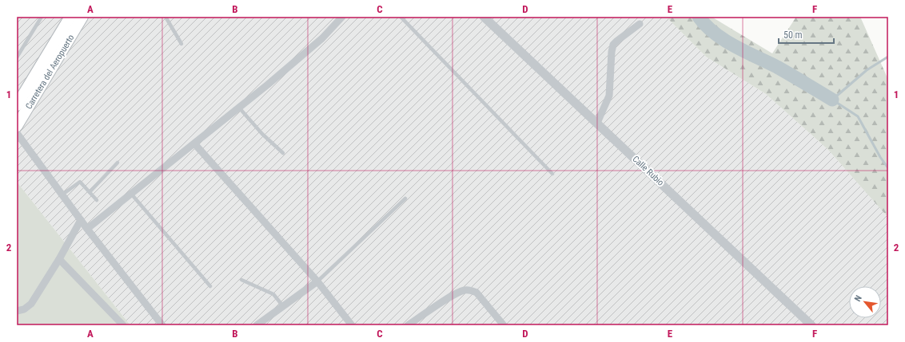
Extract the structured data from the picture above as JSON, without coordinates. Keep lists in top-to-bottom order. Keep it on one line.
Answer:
{"streets":{"main road":["Carretera del Aeropuerto"],"street":["Calle Rubio"]},"scale_bar":"50 m","north":"top left","grid":{"columns":["A","B","C","D","E","F"],"rows":["1","2"]}}
